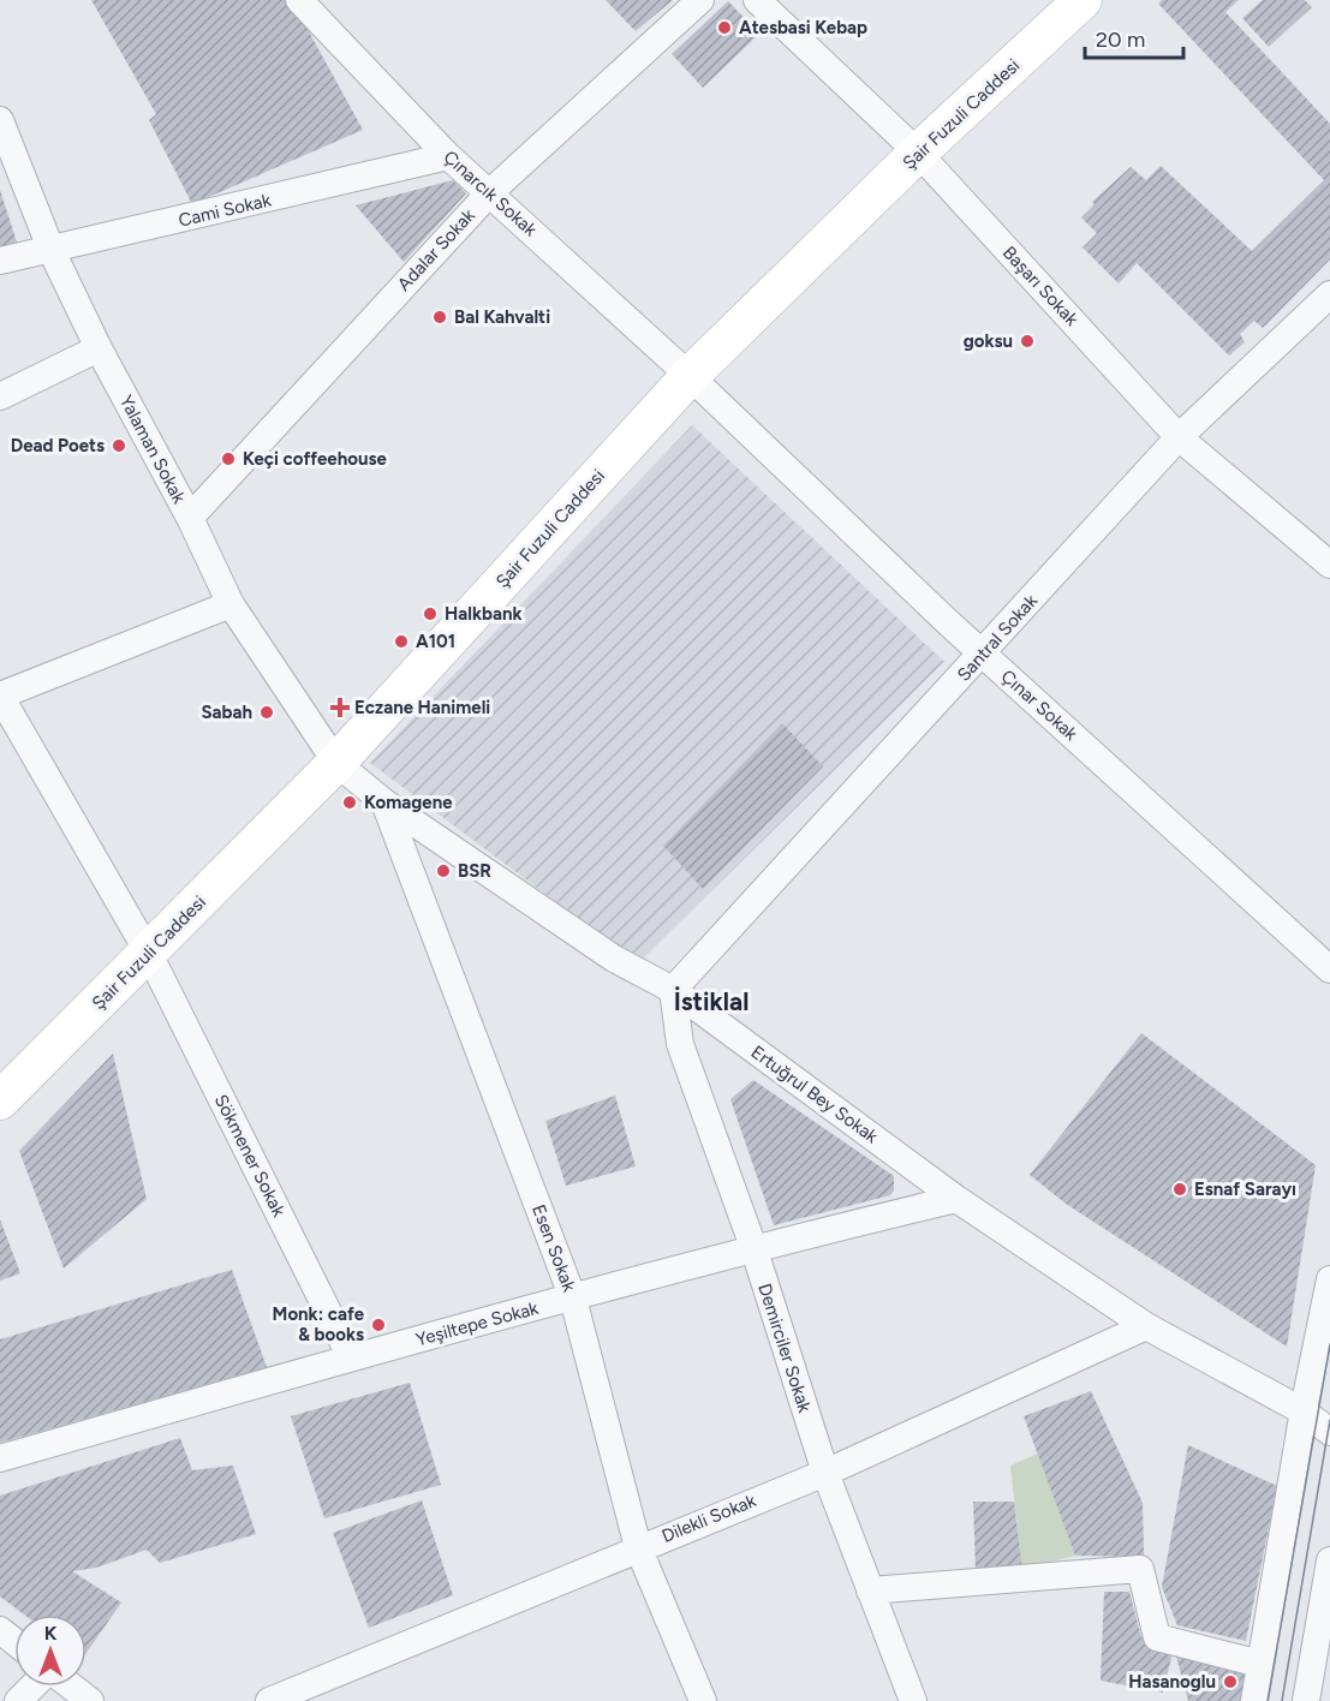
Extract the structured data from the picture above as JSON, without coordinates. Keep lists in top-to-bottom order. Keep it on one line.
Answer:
{"streets":{"main road":["Şair Fuzuli Caddesi"],"street":["Çınarcık Sokak","Cami Sokak","Adalar Sokak","Başarı Sokak","Yalaman Sokak","Santral Sokak","Çınar Sokak","Ertuğrul Bey Sokak","Sökmener Sokak","Esen Sokak","Yeşiltepe Sokak","Demirciler Sokak","Dilekli Sokak"]},"crossings":[["Şair Fuzuli Caddesi","Çınarcık Sokak"],["Şair Fuzuli Caddesi","Başarı Sokak"],["Şair Fuzuli Caddesi","Yalaman Sokak"],["Şair Fuzuli Caddesi","Çınar Sokak"],["Şair Fuzuli Caddesi","Ertuğrul Bey Sokak"],["Şair Fuzuli Caddesi","Sökmener Sokak"],["Çınarcık Sokak","Cami Sokak"],["Çınarcık Sokak","Adalar Sokak"],["Çınarcık Sokak","Çınar Sokak"],["Cami Sokak","Yalaman Sokak"],["Adalar Sokak","Yalaman Sokak"],["Başarı Sokak","Santral Sokak"],["Yalaman Sokak","Ertuğrul Bey Sokak"],["Santral Sokak","Çınar Sokak"],["Santral Sokak","Ertuğrul Bey Sokak"],["Santral Sokak","Demirciler Sokak"],["Ertuğrul Bey Sokak","Esen Sokak"],["Ertuğrul Bey Sokak","Yeşiltepe Sokak"],["Ertuğrul Bey Sokak","Demirciler Sokak"],["Ertuğrul Bey Sokak","Dilekli Sokak"],["Sökmener Sokak","Yeşiltepe Sokak"],["Esen Sokak","Yeşiltepe Sokak"],["Esen Sokak","Dilekli Sokak"],["Yeşiltepe Sokak","Demirciler Sokak"],["Demirciler Sokak","Dilekli Sokak"]],"districts":["İstiklal"],"places":{"other":["Atesbasi Kebap","Bal Kahvalti","goksu","Dead Poets","Keçi coffeehouse","Halkbank","A101","Sabah","Komagene","BSR","Esnaf Sarayı","Monk: cafe & books","Hasanoglu"],"health":["Eczane Hanimeli"]},"scale_bar":"20 m","north":"top"}
